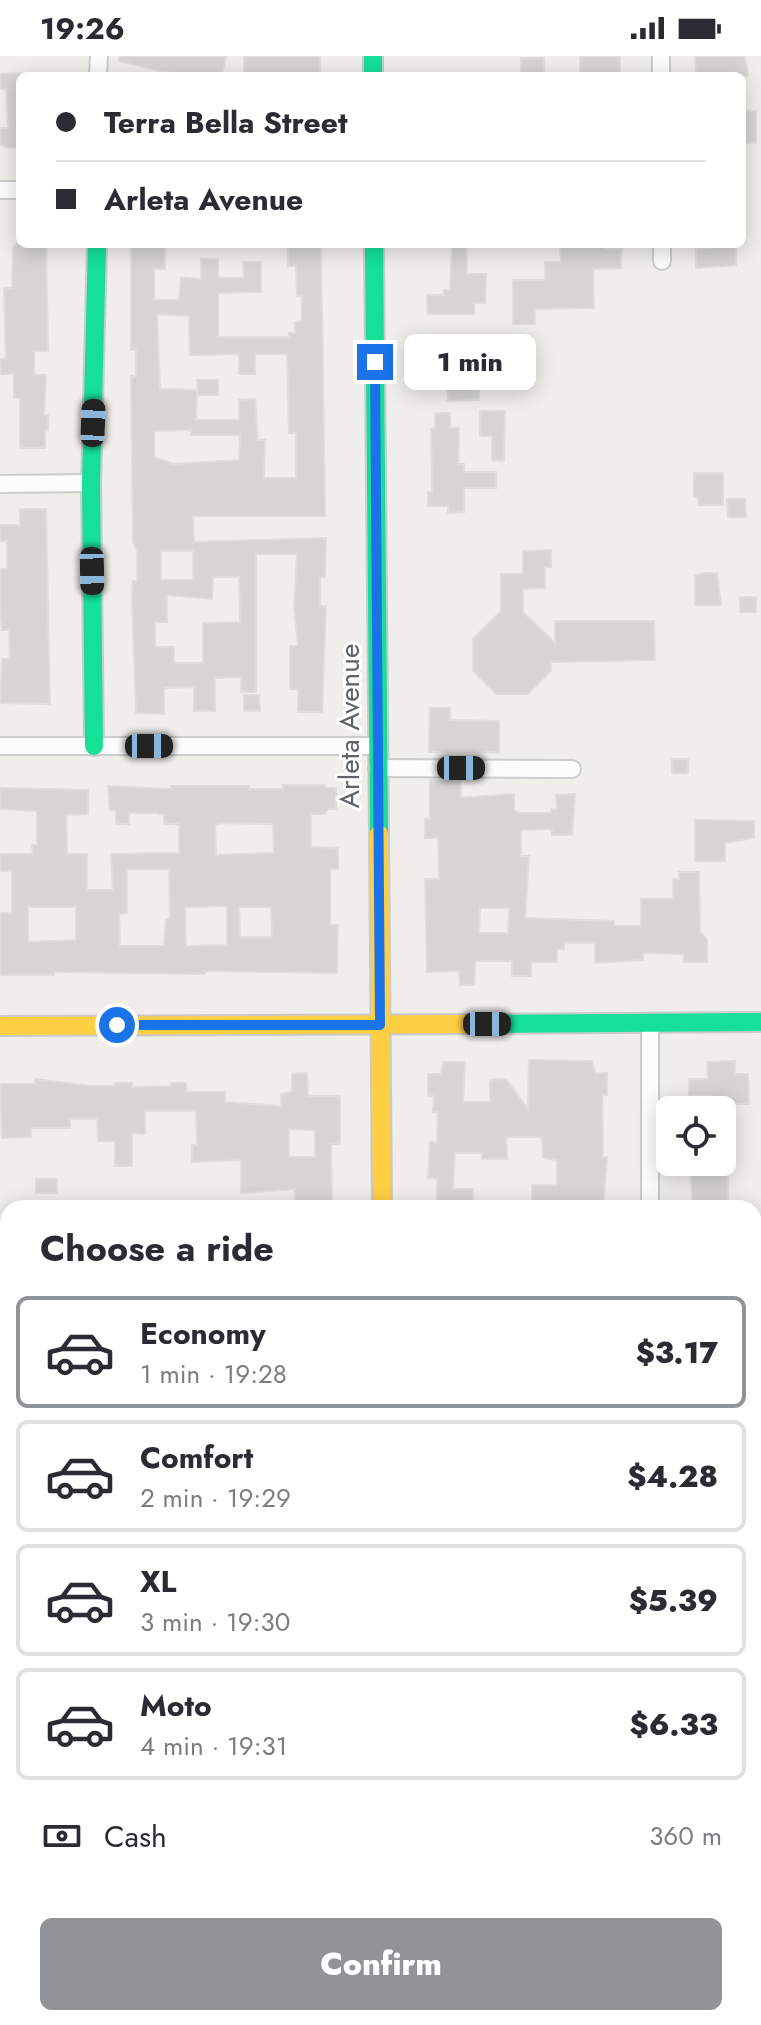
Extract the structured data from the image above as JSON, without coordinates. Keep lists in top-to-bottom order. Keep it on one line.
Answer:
{"streets":{"main road":["Arleta Avenue"]},"page":{"status":"19:26","banner":["Terra Bella Street","Arleta Avenue"],"bubble":"1 min","heading":"Choose a ride","list":[{"name":"Economy","note":"1 min · 19:28","value":"$3.17"},{"name":"Comfort","note":"2 min · 19:29","value":"$4.28"},{"name":"XL","note":"3 min · 19:30","value":"$5.39"},{"name":"Moto","note":"4 min · 19:31","value":"$6.33"}],"pay":["Cash","360 m"],"buttons":"Confirm"}}
